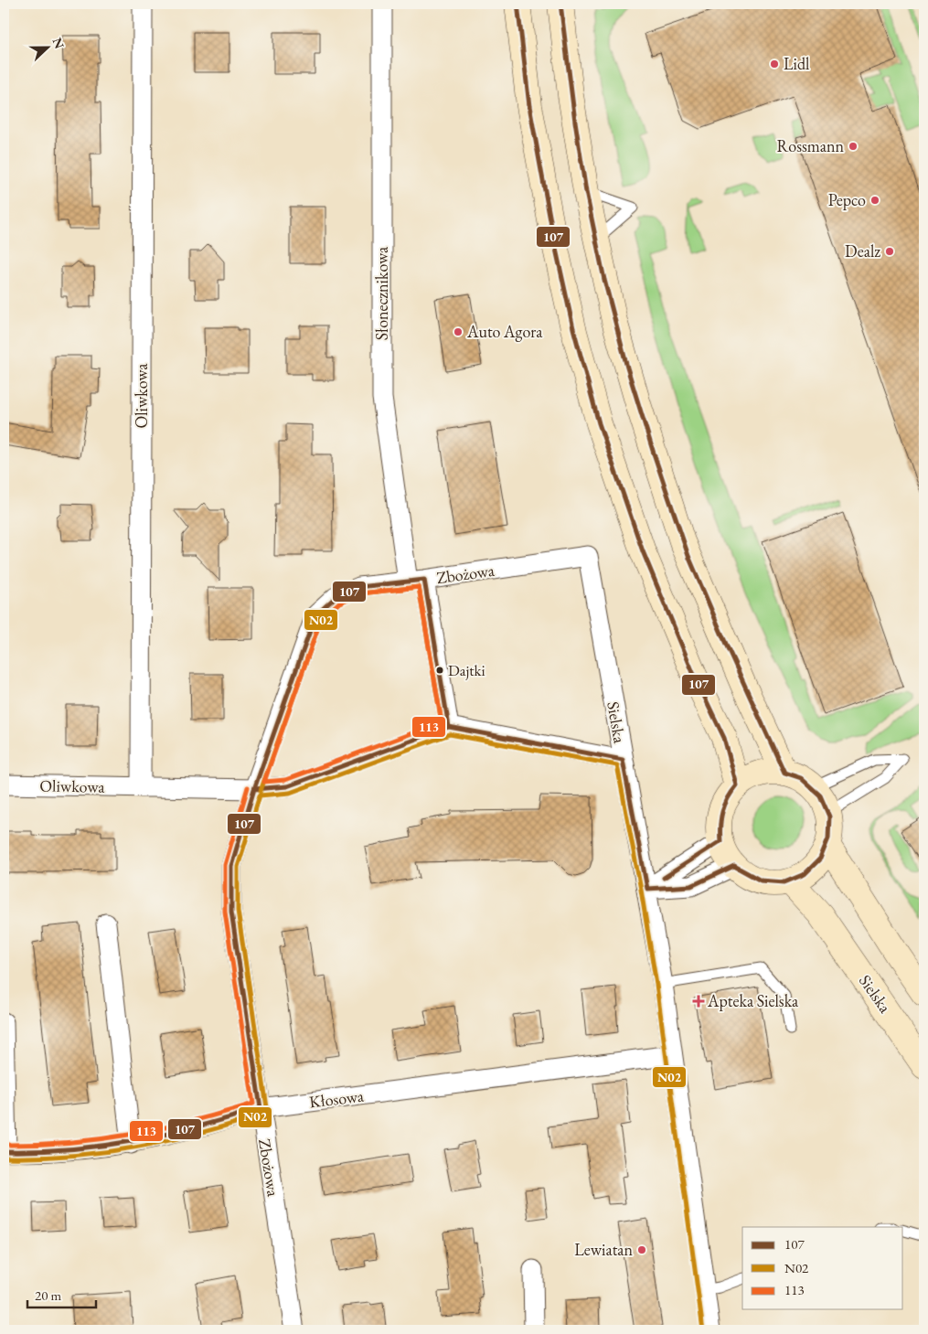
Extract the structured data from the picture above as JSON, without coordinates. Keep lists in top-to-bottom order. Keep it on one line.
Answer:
{"streets":{"main road":["Sielska"],"street":["Słonecznikowa","Oliwkowa","Zbożowa","Kłosowa"]},"crossings":[["Słonecznikowa","Zbożowa"],["Oliwkowa","Zbożowa"],["Zbożowa","Sielska"],["Zbożowa","Kłosowa"],["Sielska","Kłosowa"]],"places":{"other":["Lidl","Rossmann","Pepco","Dealz","Auto Agora","Dajtki","Lewiatan"],"health":["Apteka Sielska"]},"lines":["transit line 107","transit line N02","transit line 113"],"legend":["107","N02","113"],"scale_bar":"20 m","north":"right"}
